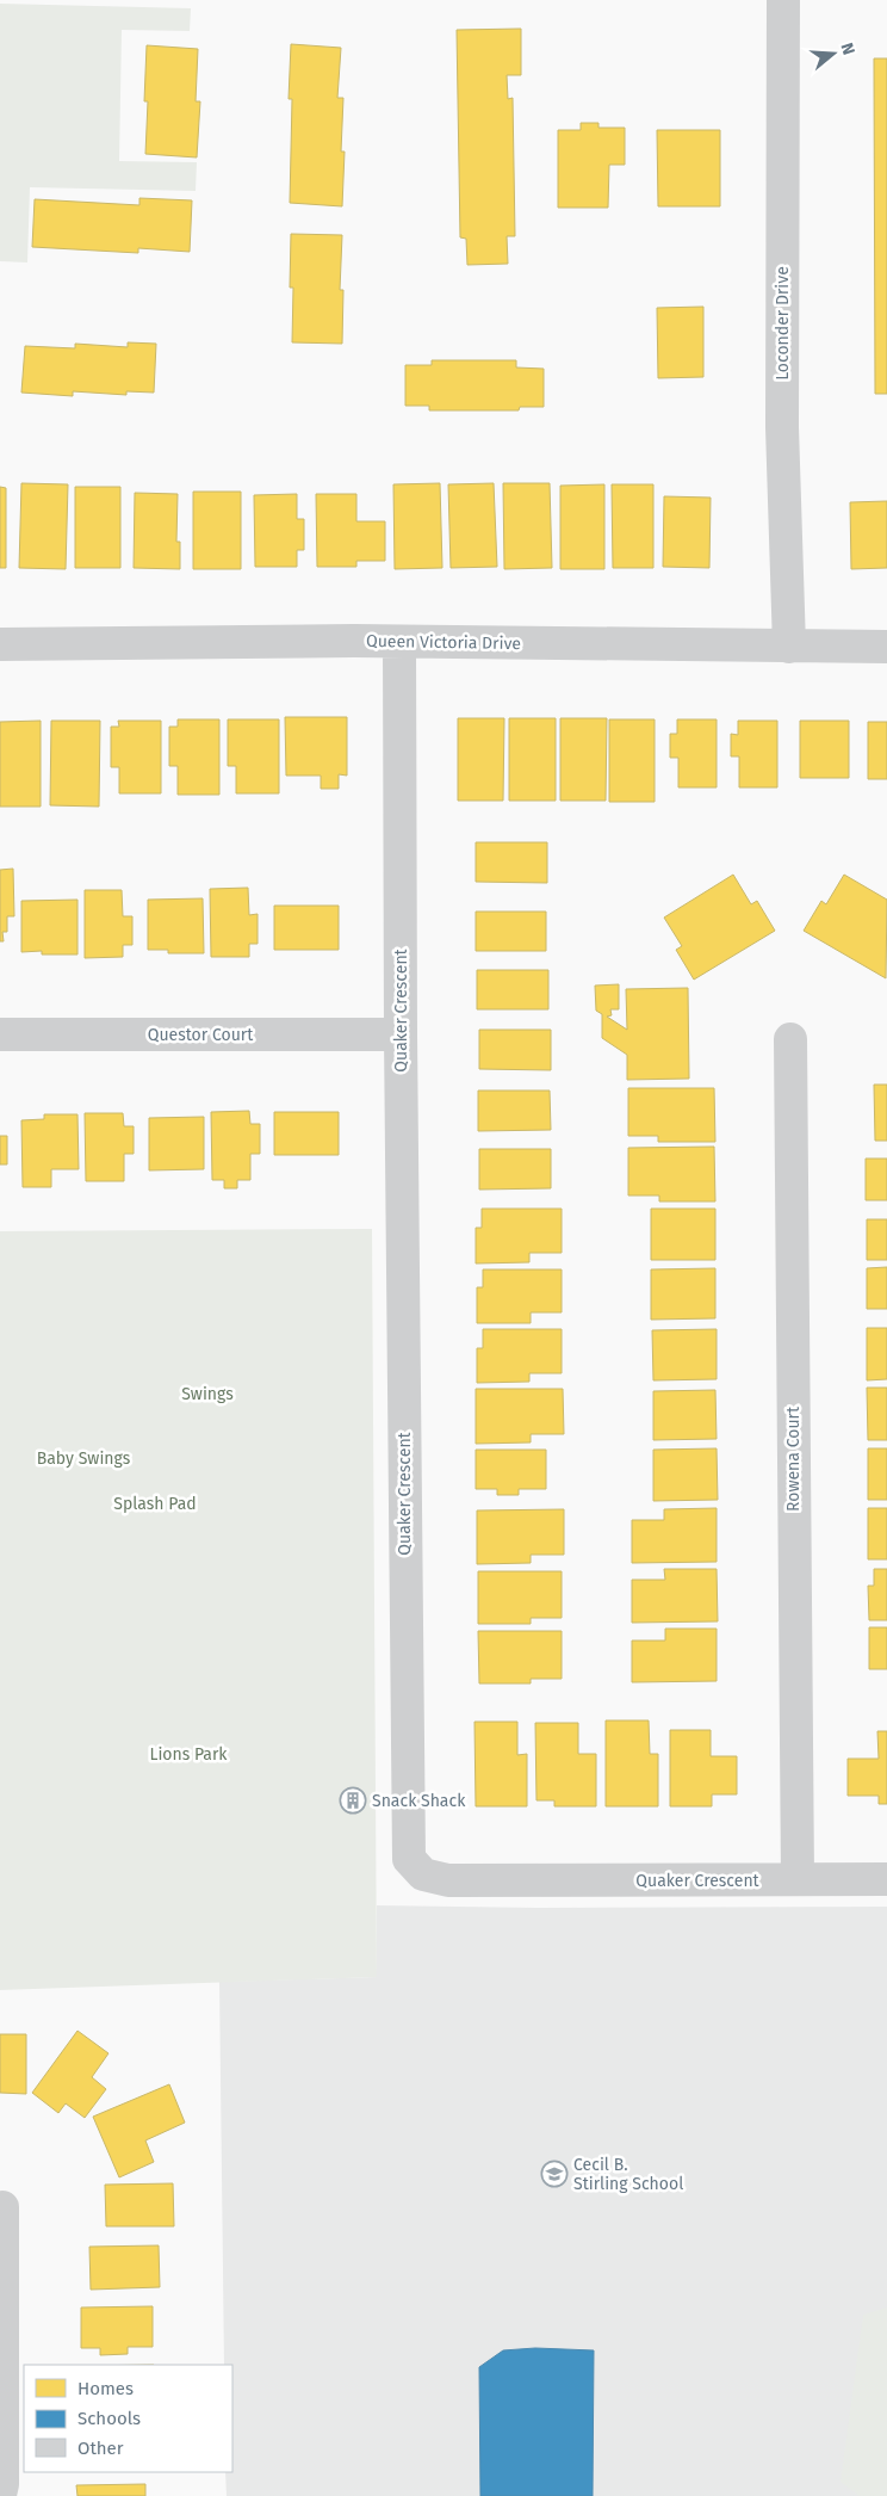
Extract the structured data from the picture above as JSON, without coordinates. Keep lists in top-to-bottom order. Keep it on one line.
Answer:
{"streets":{"street":["Loconder Drive","Queen Victoria Drive","Quaker Crescent","Questor Court","Rowena Court"]},"crossings":[["Loconder Drive","Queen Victoria Drive"],["Queen Victoria Drive","Quaker Crescent"],["Quaker Crescent","Questor Court"],["Quaker Crescent","Rowena Court"]],"parks":["Swings","Baby Swings","Splash Pad","Lions Park"],"places":{"building":["Snack Shack"],"school or university":["Cecil B. Stirling School"]},"legend":["Homes","Schools","Other"],"north":"right"}
